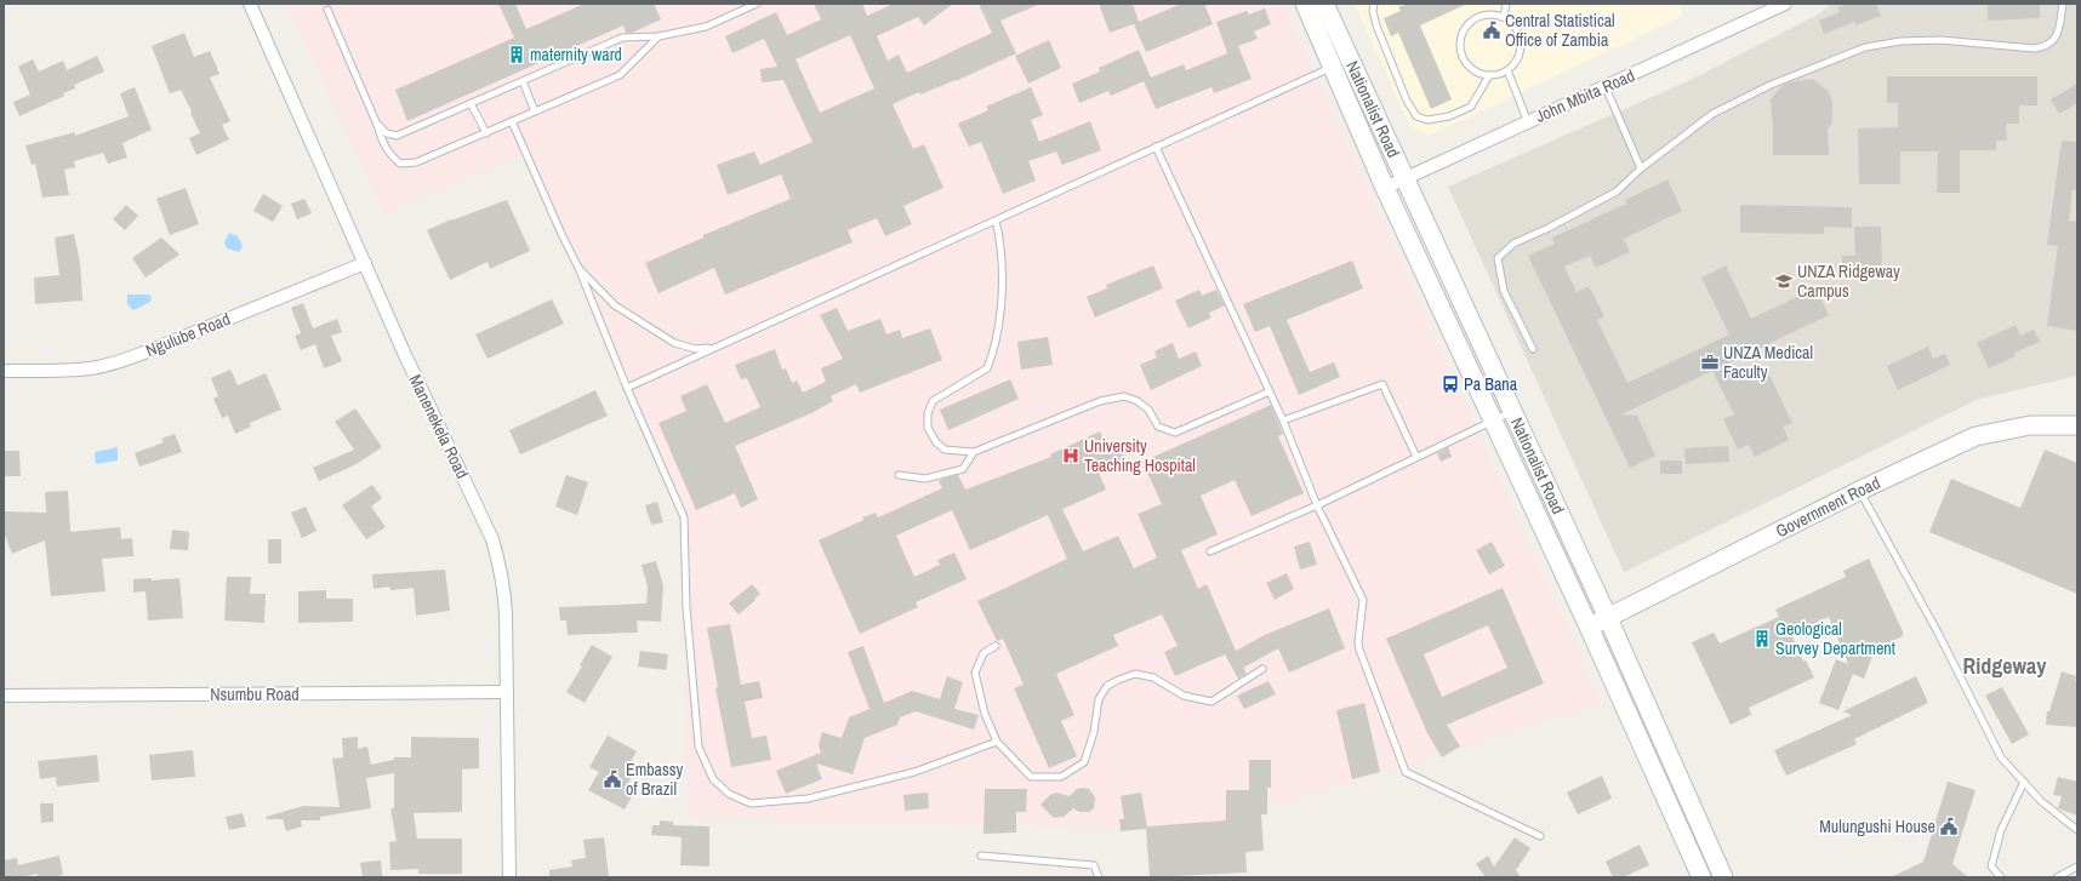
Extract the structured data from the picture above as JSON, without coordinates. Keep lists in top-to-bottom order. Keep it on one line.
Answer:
{"streets":{"main road":["Nationalist Road","Government Road"],"street":["John Mbita Road","Ngulube Road","Manenekela Road","Nsumbu Road"]},"crossings":[["John Mbita Road","Nationalist Road"],["Nationalist Road","Government Road"],["Ngulube Road","Manenekela Road"],["Manenekela Road","Nsumbu Road"]],"districts":["Ridgeway"],"places":{"public building":["Central Statistical Office of Zambia","Embassy of Brazil","Mulungushi House"],"building":["maternity ward","Geological Survey Department"],"school or university":["UNZA Ridgeway Campus"],"office":["UNZA Medical Faculty"],"bus stop":["Pa Bana"],"hospital":["University Teaching Hospital"]}}
